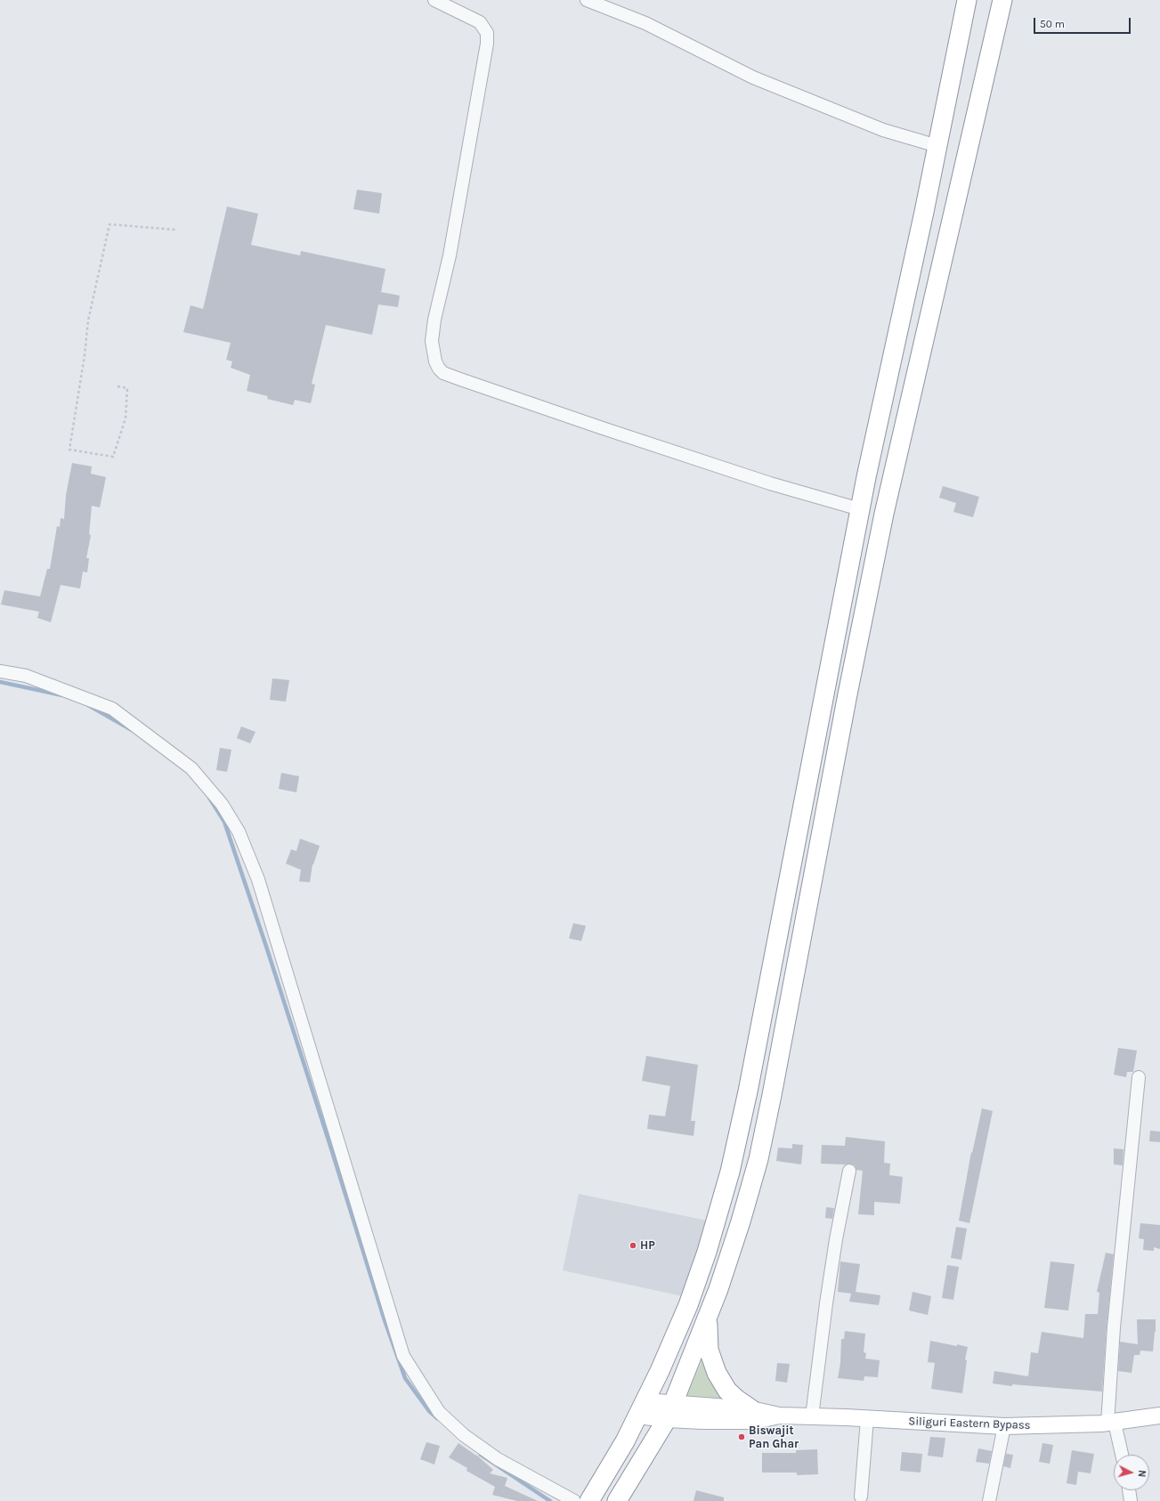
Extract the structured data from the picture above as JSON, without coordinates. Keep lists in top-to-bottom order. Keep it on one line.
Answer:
{"streets":{"main road":["Siliguri Eastern Bypass"]},"places":["HP","Biswajit Pan Ghar"],"scale_bar":"50 m","north":"right"}
